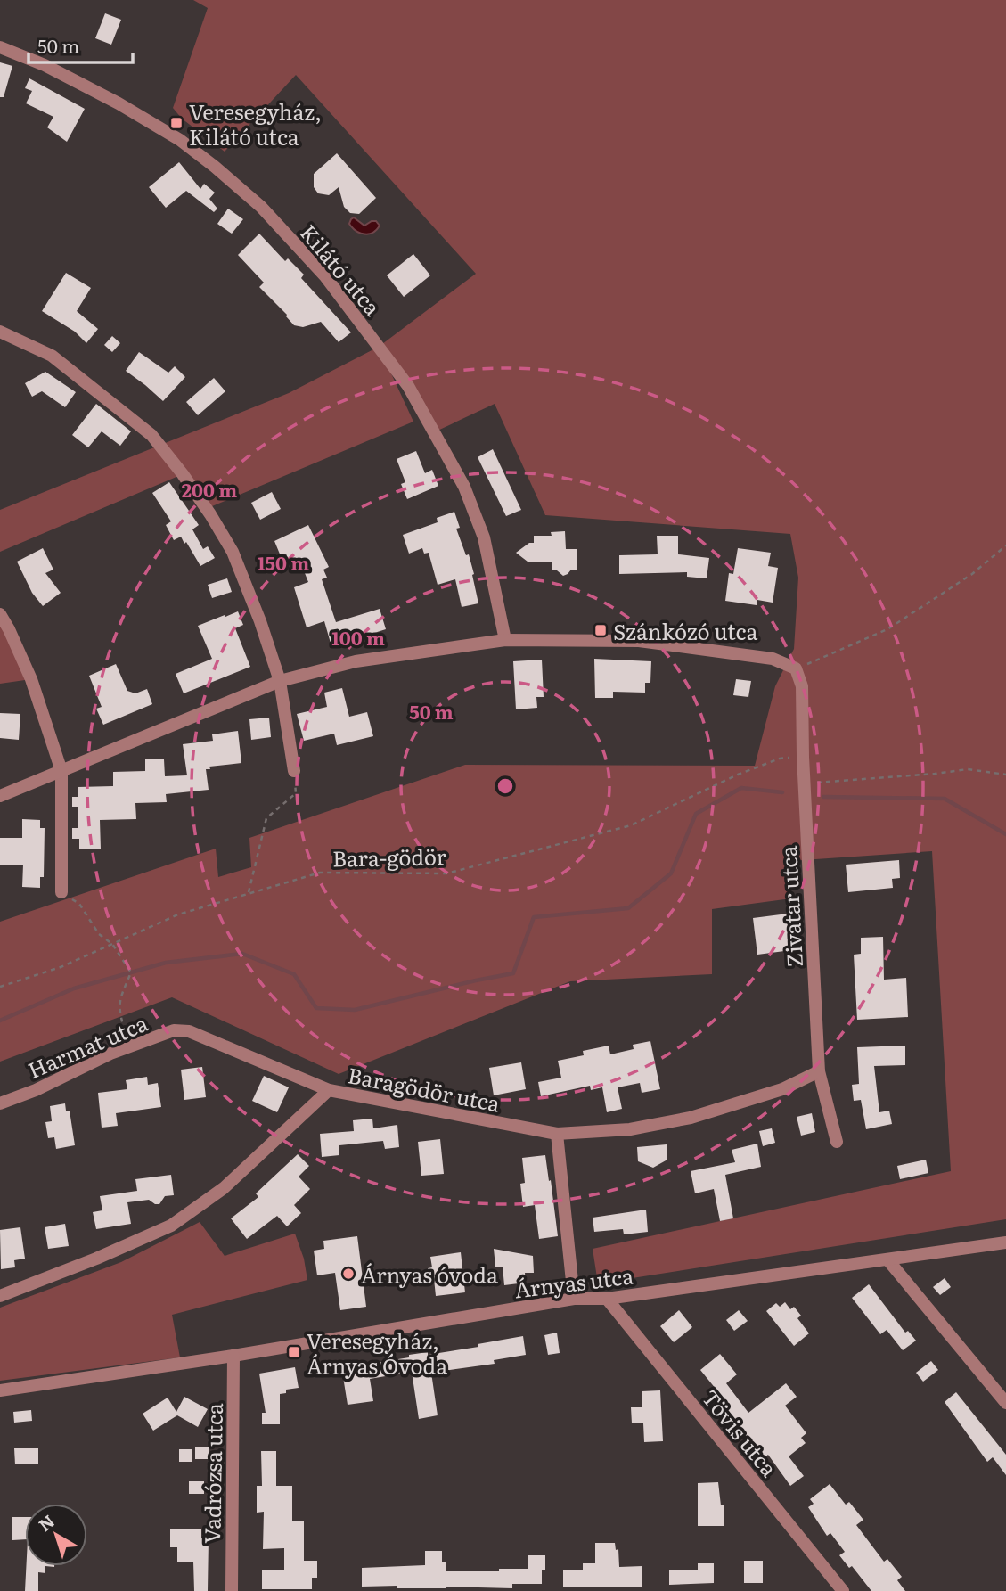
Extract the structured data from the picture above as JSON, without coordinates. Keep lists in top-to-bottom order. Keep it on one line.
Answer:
{"streets":{"street":["Kilátó utca","Zivatar utca","Harmat utca","Baragödör utca","Árnyas utca","Tövis utca","Vadrózsa utca"],"path":["Bara-gödör"]},"crossings":[["Zivatar utca","Baragödör utca"],["Harmat utca","Baragödör utca"],["Árnyas utca","Tövis utca"],["Árnyas utca","Vadrózsa utca"]],"places":{"transit":["Veresegyház, Kilátó utca","Szánkózó utca","Veresegyház, Árnyas Óvoda"],"other":["Árnyas óvoda"]},"scale_bar":"50 m","north":"top left","rings":["200 m","150 m","100 m","50 m"]}
